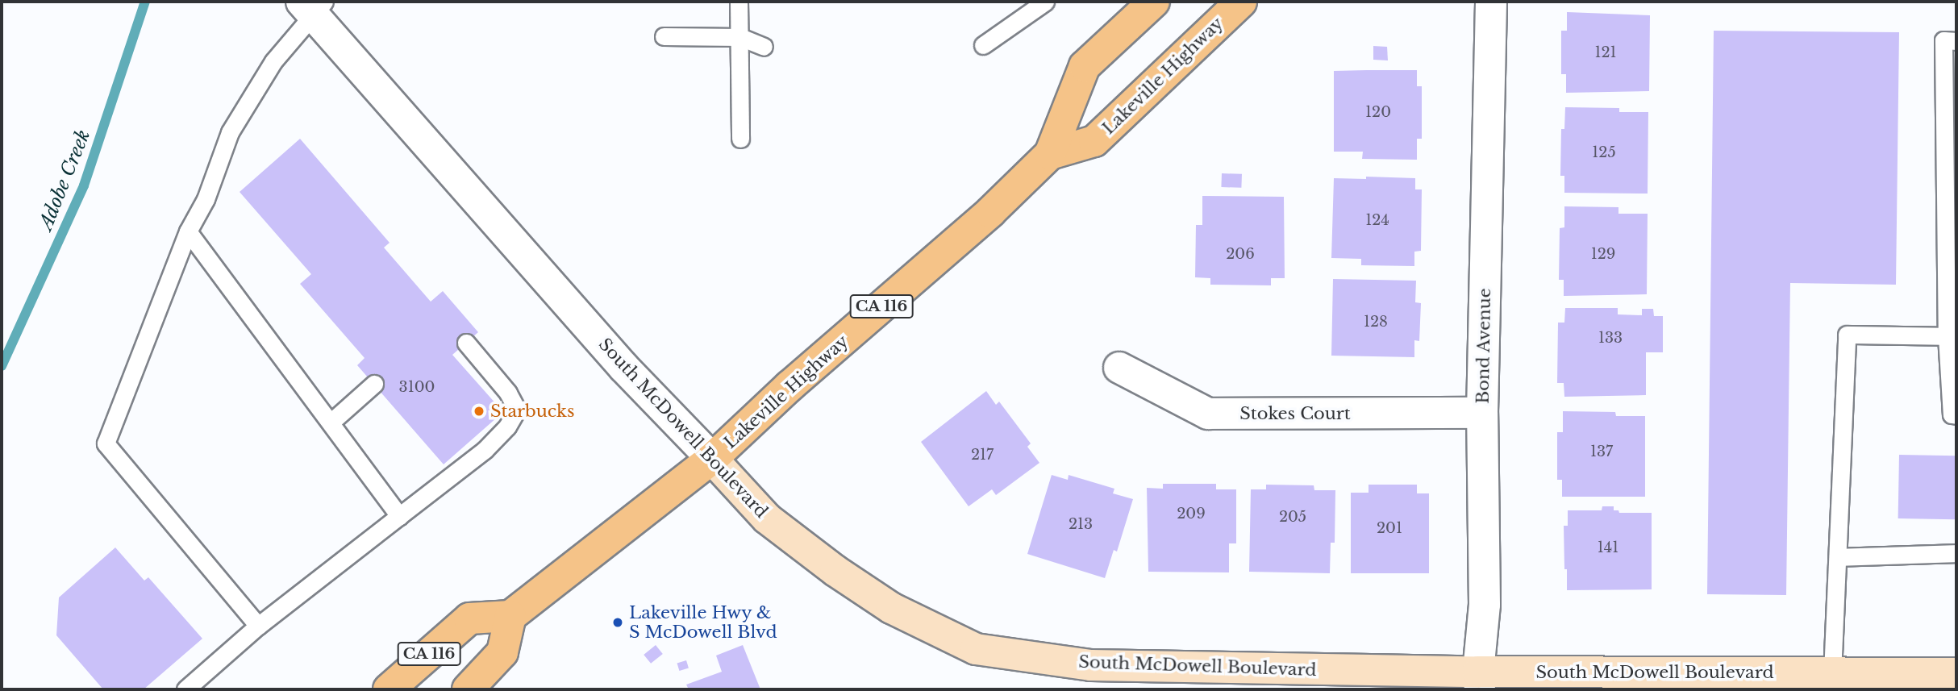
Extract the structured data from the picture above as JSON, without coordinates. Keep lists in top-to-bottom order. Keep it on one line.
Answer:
{"streets":{"main road":["Lakeville Highway","CA 116","South McDowell Boulevard"],"street":["Bond Avenue","Stokes Court"]},"crossings":[["Lakeville Highway","CA 116"],["Lakeville Highway","South McDowell Boulevard"],["Bond Avenue","Stokes Court"],["Bond Avenue","South McDowell Boulevard"]],"water":["Adobe Creek"],"places":["Starbucks","Lakeville Hwy & S McDowell Blvd"],"house_numbers":["121","120","125","124","206","129","128","133","3100","137","217","209","205","213","201","141"]}
